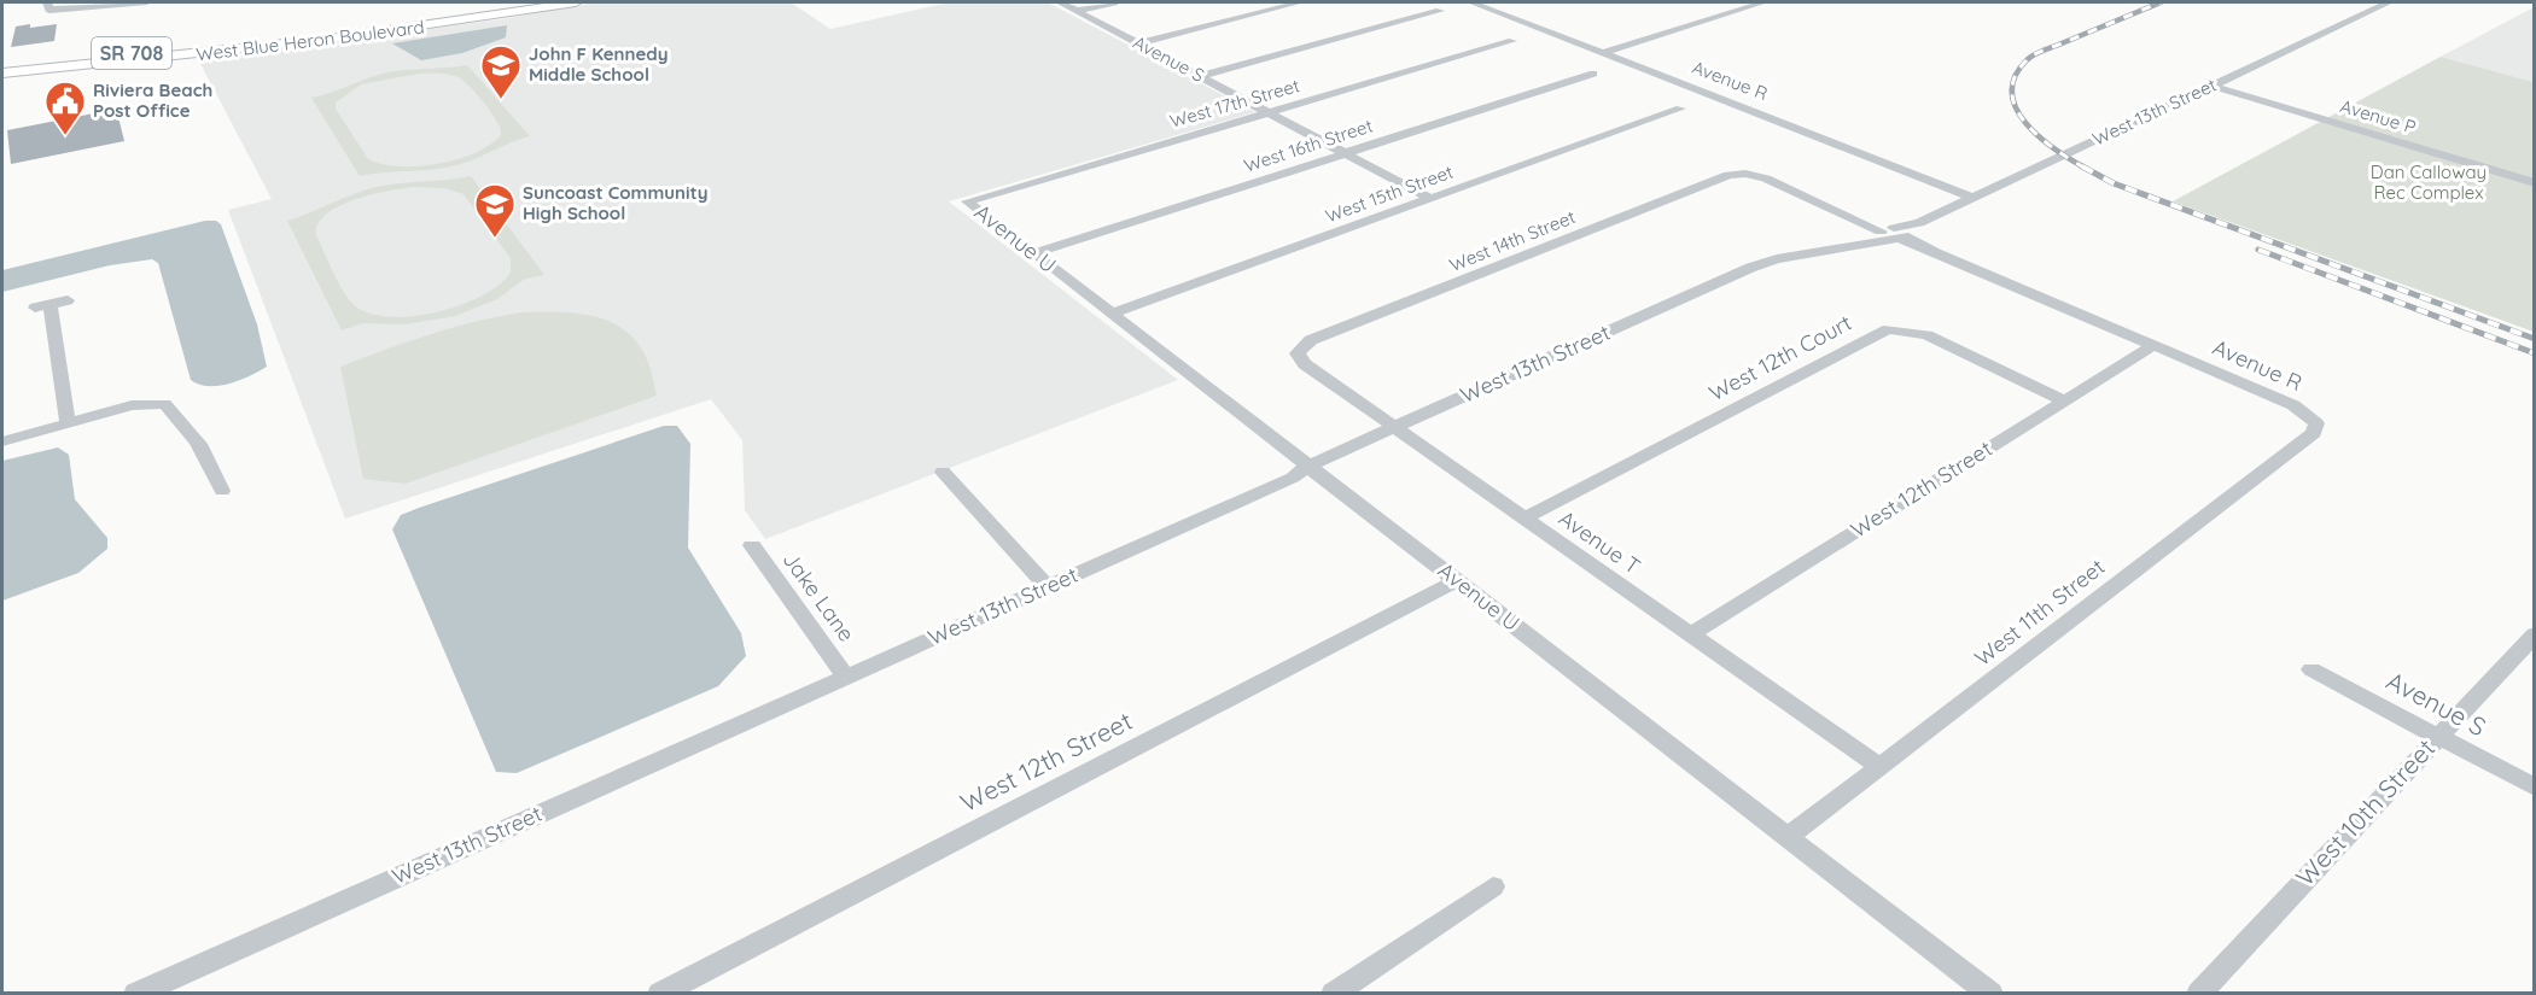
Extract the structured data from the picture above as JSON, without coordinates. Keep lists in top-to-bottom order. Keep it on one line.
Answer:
{"streets":{"main road":["West Blue Heron Boulevard","SR 708"],"street":["Avenue S","Avenue R","West 17th Street","West 13th Street","Avenue P","West 16th Street","West 15th Street","Avenue U","West 14th Street","West 12th Court","West 12th Street","Avenue T","Jake Lane","West 11th Street","West 10th Street"]},"crossings":[["Avenue S","West 17th Street"],["Avenue S","West 16th Street"],["Avenue S","West 15th Street"],["Avenue S","West 10th Street"],["Avenue R","West 13th Street"],["Avenue R","West 14th Street"],["Avenue R","West 12th Street"],["Avenue R","West 11th Street"],["West 17th Street","Avenue U"],["West 13th Street","Avenue P"],["West 13th Street","Avenue U"],["West 13th Street","Avenue T"],["West 13th Street","Jake Lane"],["West 16th Street","Avenue U"],["West 15th Street","Avenue U"],["Avenue U","West 12th Street"],["Avenue U","West 11th Street"],["West 14th Street","Avenue T"],["West 12th Court","West 12th Street"],["West 12th Court","Avenue T"],["West 12th Street","Avenue T"],["Avenue T","West 11th Street"]],"parks":["Dan Calloway Rec Complex"],"places":{"school or university":["John F Kennedy Middle School","Suncoast Community High School"],"public building":["Riviera Beach Post Office"]}}
